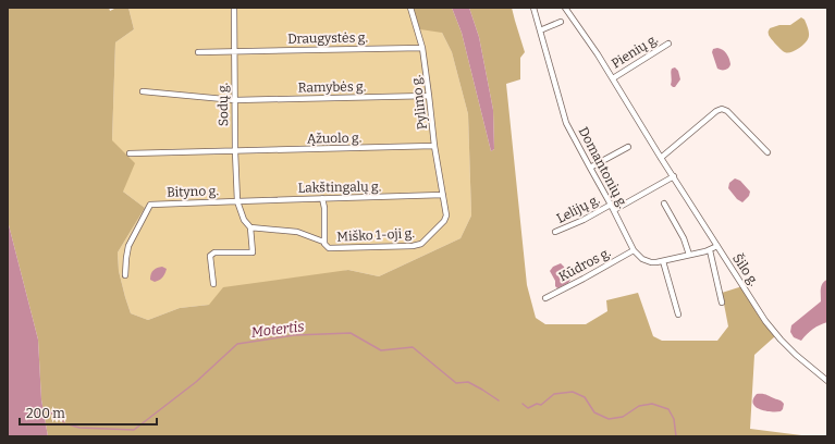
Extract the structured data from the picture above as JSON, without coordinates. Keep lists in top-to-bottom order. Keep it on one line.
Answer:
{"streets":{"street":["Draugystės g.","Pienių g.","Ramybės g.","Pylimo g.","Sodų g.","Ąžuolo g.","Domantonių g.","Lakštingalų g.","Bityno g.","Lelijų g.","Miško 1-oji g.","Kūdros g.","Šilo g."]},"crossings":[["Draugystės g.","Pylimo g."],["Draugystės g.","Sodų g."],["Pienių g.","Šilo g."],["Ramybės g.","Pylimo g."],["Ramybės g.","Sodų g."],["Pylimo g.","Ąžuolo g."],["Pylimo g.","Lakštingalų g."],["Pylimo g.","Miško 1-oji g."],["Sodų g.","Ąžuolo g."],["Sodų g.","Lakštingalų g."],["Sodų g.","Bityno g."],["Sodų g.","Miško 1-oji g."],["Domantonių g.","Lelijų g."],["Domantonių g.","Kūdros g."],["Domantonių g.","Šilo g."],["Lakštingalų g.","Bityno g."],["Lakštingalų g.","Miško 1-oji g."],["Lelijų g.","Šilo g."]],"water":["Motertis"],"scale_bar":"200 m"}
